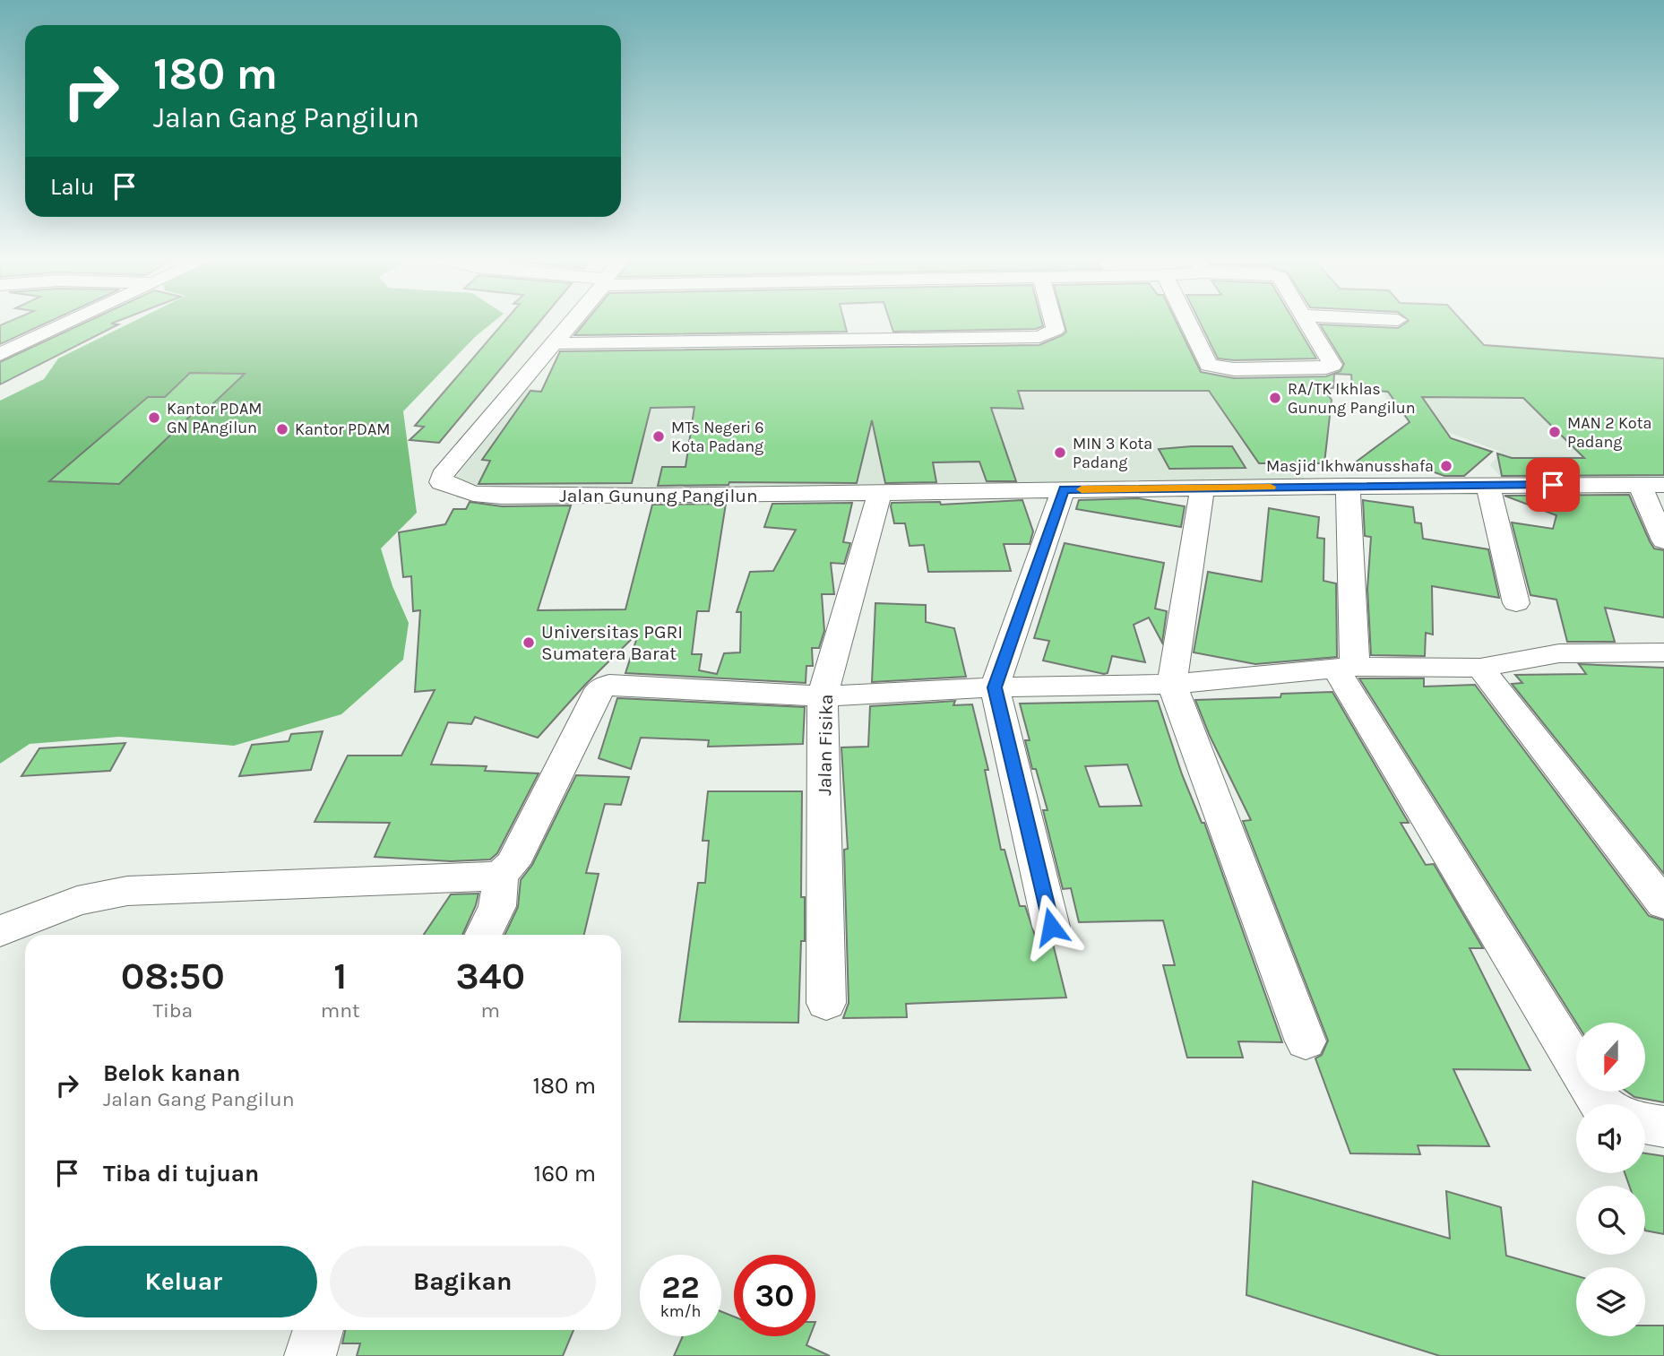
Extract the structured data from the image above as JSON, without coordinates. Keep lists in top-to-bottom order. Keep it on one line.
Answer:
{"streets":{"street":["Jalan Gunung Pangilun","Jalan Fisika"]},"crossings":[["Jalan Gunung Pangilun","Jalan Fisika"]],"places":["RA/TK Ikhlas Gunung Pangilun","Kantor PDAM GN PAngilun","Kantor PDAM","MAN 2 Kota Padang","MTs Negeri 6 Kota Padang","MIN 3 Kota Padang","Masjid Ikhwanusshafa","Universitas PGRI Sumatera Barat"],"north":"bottom","page":{"turn":["180 m","Jalan Gang Pangilun"],"then":"Lalu","eta":["08:50","Tiba","1","mnt","340","m"],"list":[{"name":"Belok kanan","note":"Jalan Gang Pangilun","value":"180 m"},{"name":"Tiba di tujuan","value":"160 m"}],"buttons":["Keluar","Bagikan"],"speed":"22 km/h","limit":"30"}}
